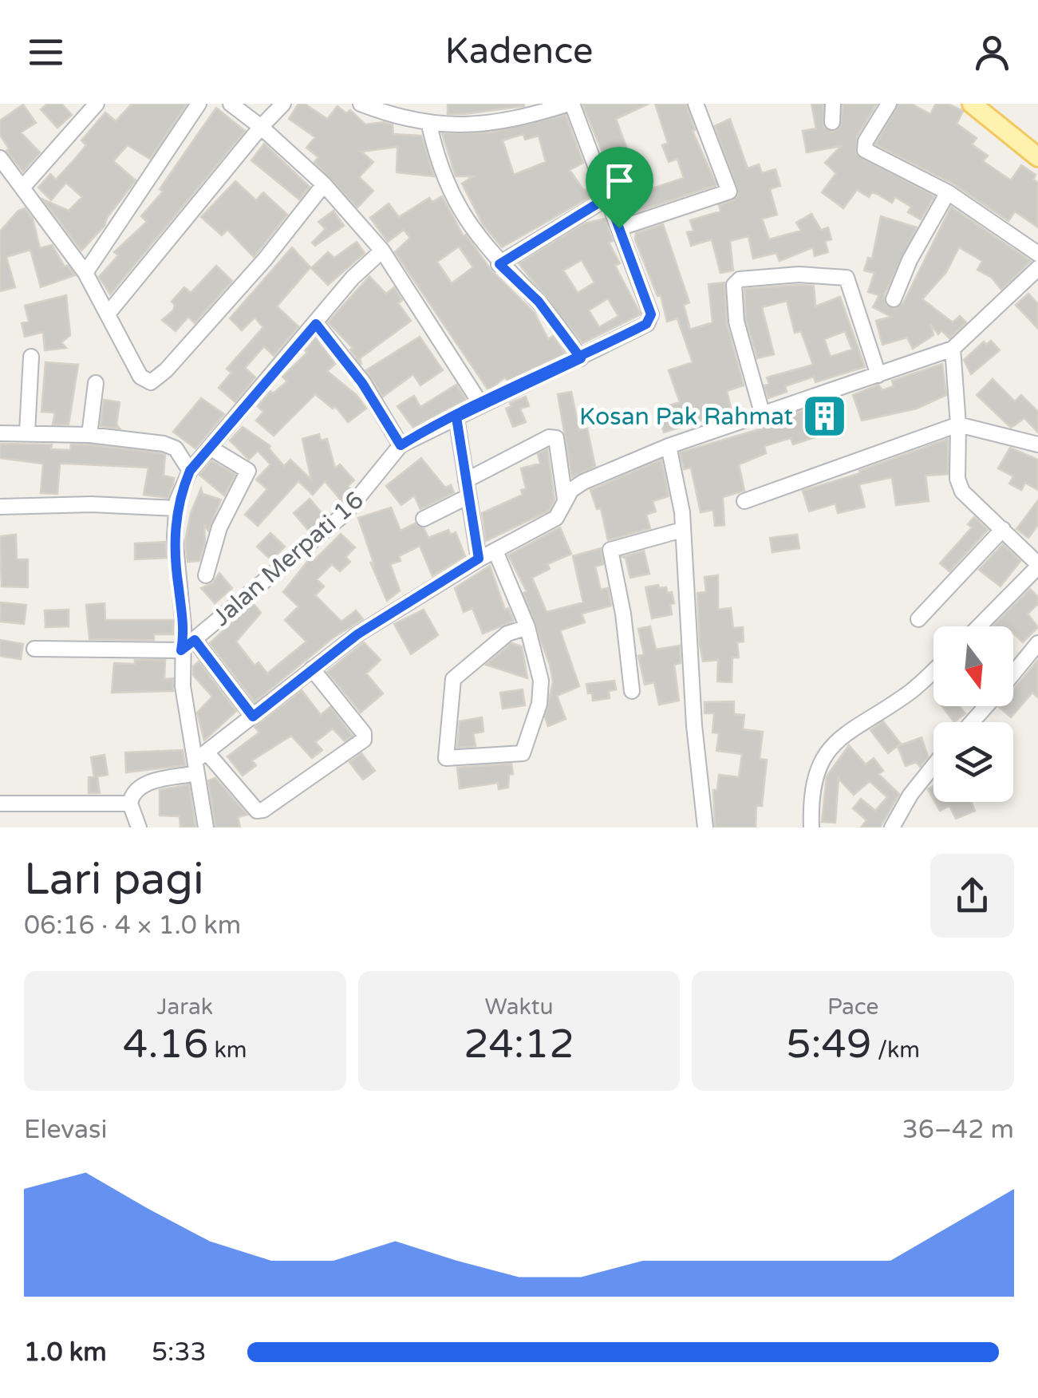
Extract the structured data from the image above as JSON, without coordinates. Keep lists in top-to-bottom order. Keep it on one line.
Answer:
{"streets":{"street":["Jalan Merpati 16"]},"places":{"building":["Kosan Pak Rahmat"]},"north":"bottom","page":{"header":"Kadence","heading":["Lari pagi","06:16 · 4 × 1.0 km"],"stats":[["Jarak","4.16 km"],["Waktu","24:12"],["Pace","5:49 /km"]],"chart":["Elevasi","36–42 m"],"list":[{"name":"1.0 km","note":"5:33"}]}}
